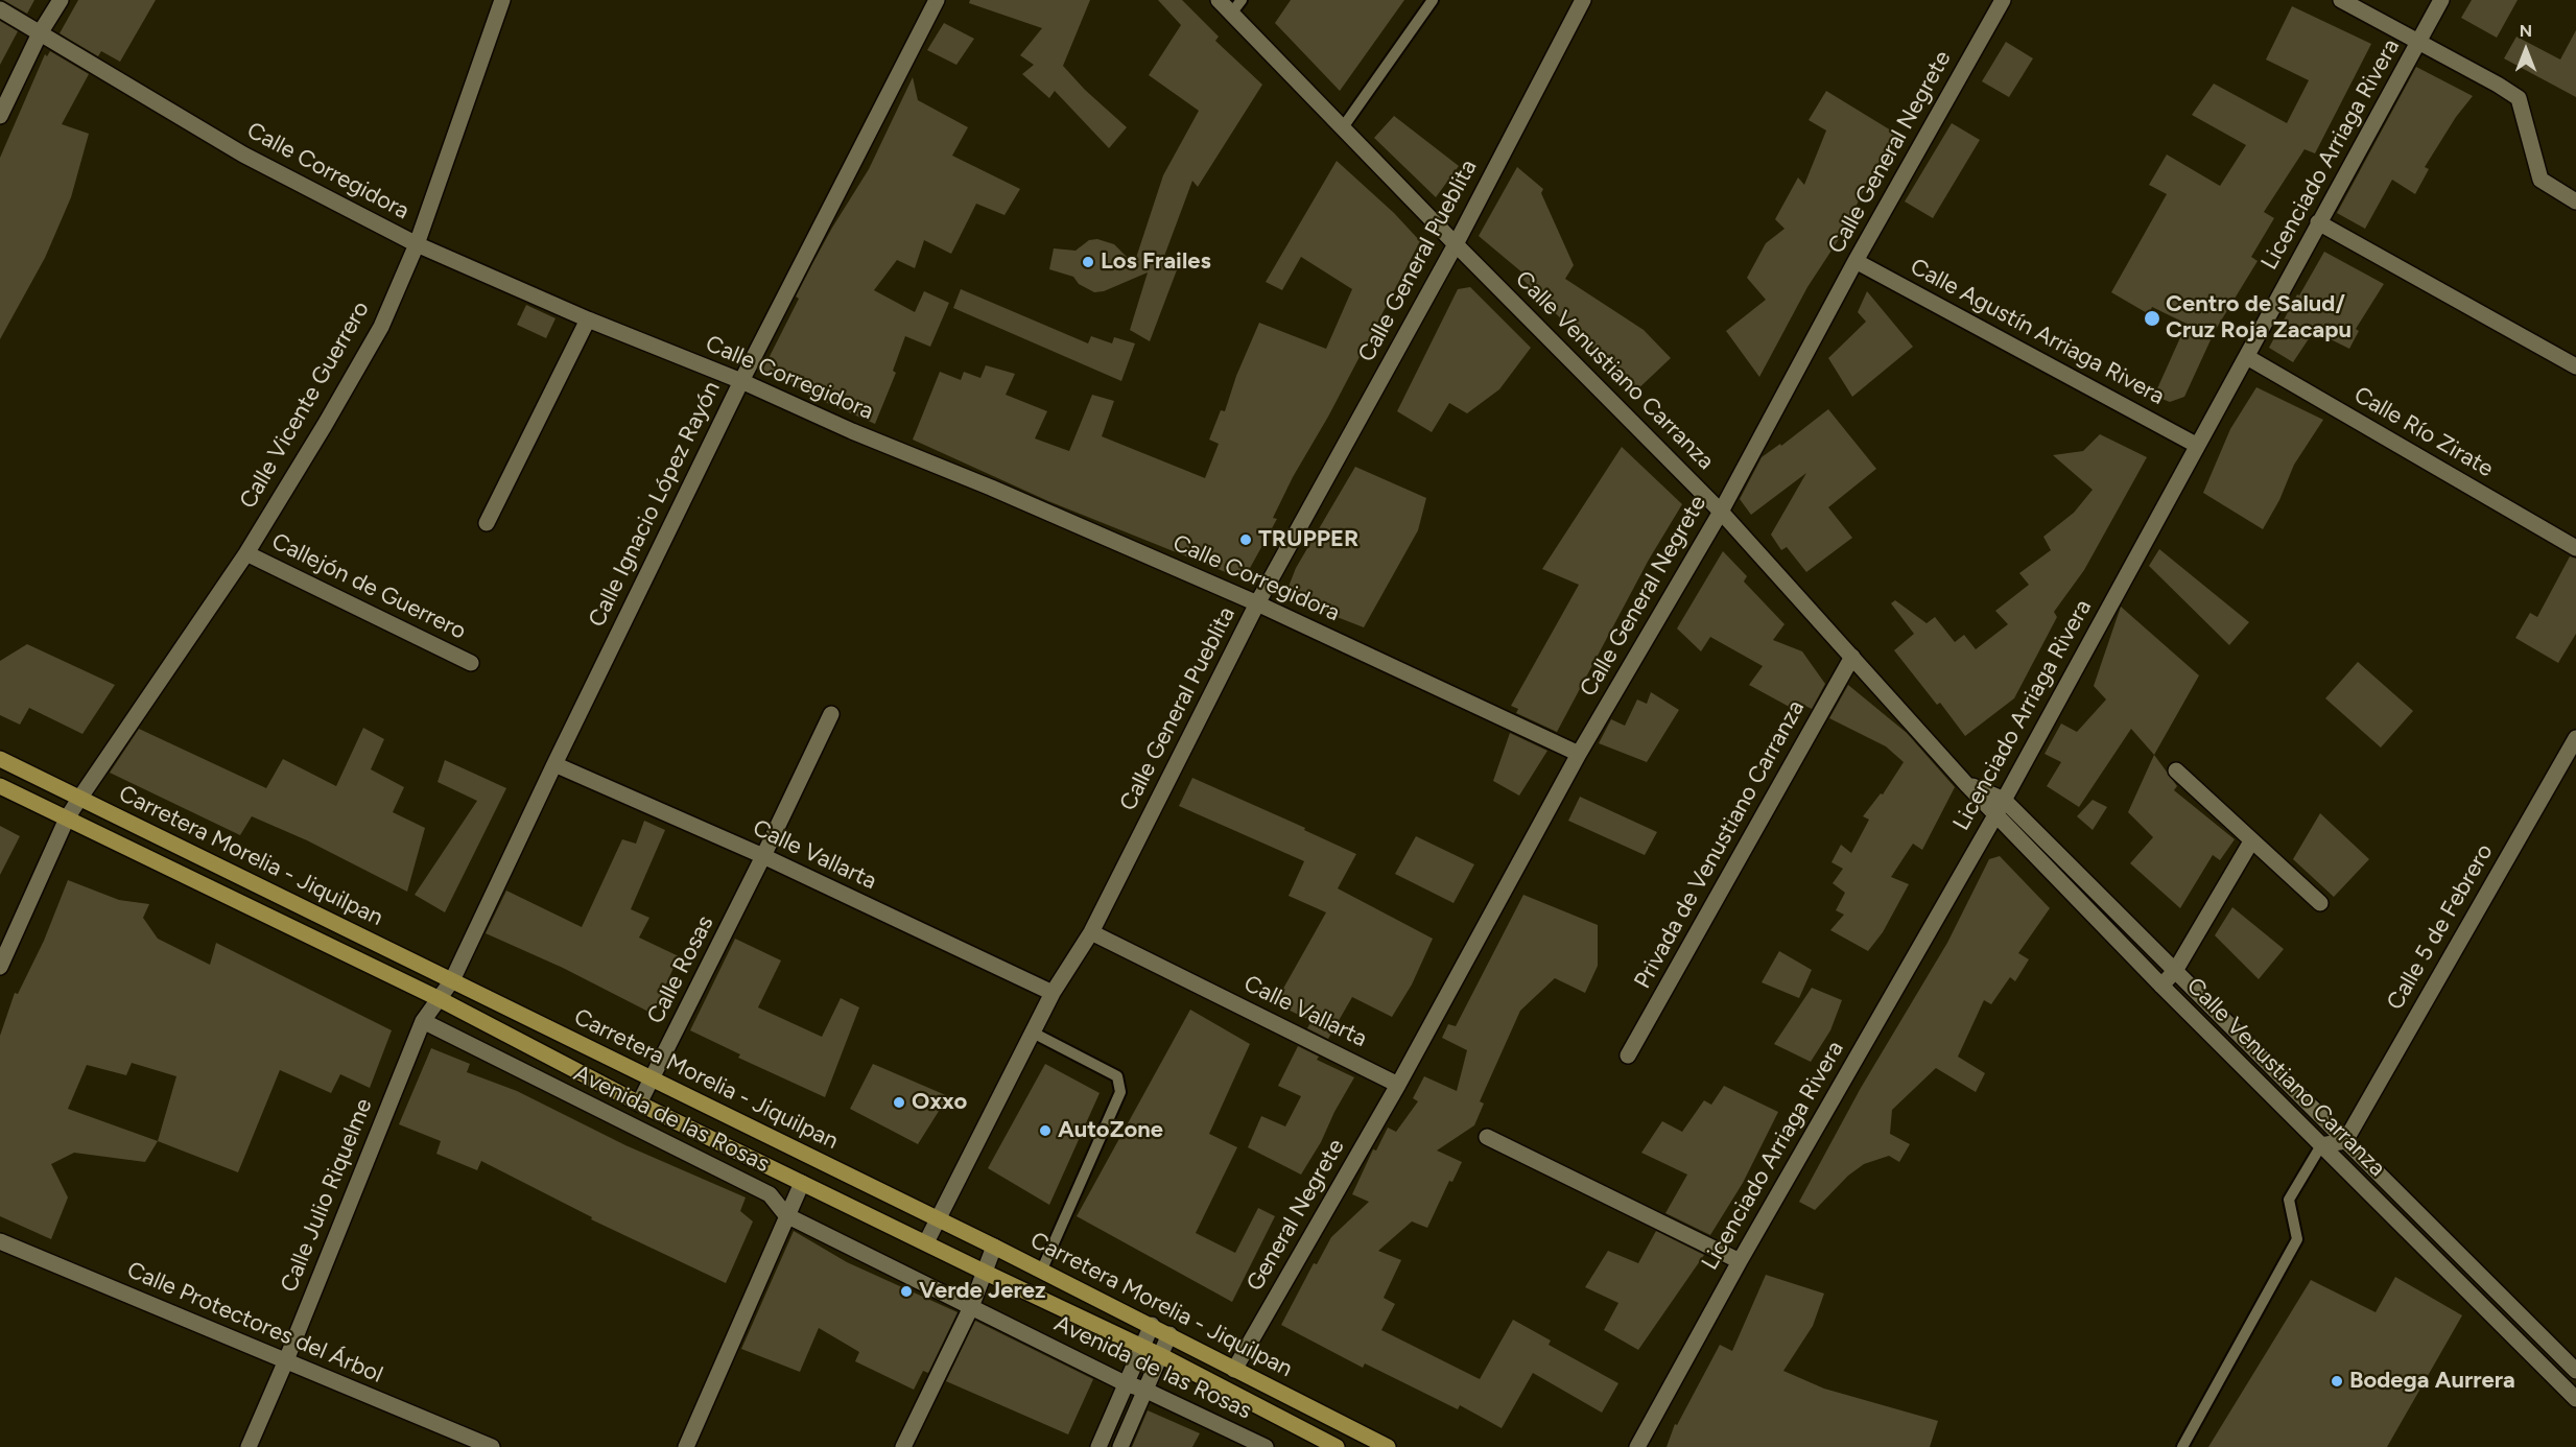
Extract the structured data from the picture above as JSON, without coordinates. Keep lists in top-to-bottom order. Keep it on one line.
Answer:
{"streets":{"main road":["Carretera Morelia - Jiquilpan"],"street":["Calle General Negrete","Licenciado Arriaga Rivera","Calle Corregidora","Calle General Pueblita","Calle Agustín Arriaga Rivera","Calle Venustiano Carranza","Calle Vicente Guerrero","Calle Río Zirate","Calle Ignacio López Rayón","Callejón de Guerrero","Privada de Venustiano Carranza","Calle Vallarta","Calle 5 de Febrero","Calle Rosas","Avenida de las Rosas","Calle Julio Riquelme","General Negrete","Calle Protectores del Árbol"]},"crossings":[["Calle General Negrete","Calle Corregidora"],["Calle General Negrete","Calle Agustín Arriaga Rivera"],["Calle General Negrete","Calle Venustiano Carranza"],["Calle General Negrete","Calle Vallarta"],["Calle General Negrete","General Negrete"],["Licenciado Arriaga Rivera","Calle Agustín Arriaga Rivera"],["Licenciado Arriaga Rivera","Calle Venustiano Carranza"],["Licenciado Arriaga Rivera","Calle Río Zirate"],["Calle Corregidora","Calle General Pueblita"],["Calle Corregidora","Calle Vicente Guerrero"],["Calle Corregidora","Calle Ignacio López Rayón"],["Calle General Pueblita","Calle Venustiano Carranza"],["Calle General Pueblita","Calle Vallarta"],["Calle General Pueblita","Carretera Morelia - Jiquilpan"],["Calle Venustiano Carranza","Privada de Venustiano Carranza"],["Calle Venustiano Carranza","Calle 5 de Febrero"],["Calle Vicente Guerrero","Callejón de Guerrero"],["Calle Vicente Guerrero","Carretera Morelia - Jiquilpan"],["Calle Ignacio López Rayón","Calle Vallarta"],["Calle Ignacio López Rayón","Carretera Morelia - Jiquilpan"],["Calle Ignacio López Rayón","Calle Julio Riquelme"],["Calle Vallarta","Calle Rosas"],["Calle Vallarta","General Negrete"],["Carretera Morelia - Jiquilpan","Calle Rosas"],["Carretera Morelia - Jiquilpan","Calle Julio Riquelme"],["Carretera Morelia - Jiquilpan","General Negrete"],["Avenida de las Rosas","Calle Julio Riquelme"],["Calle Julio Riquelme","Calle Protectores del Árbol"]],"places":["Los Frailes","Centro de Salud/ Cruz Roja Zacapu","TRUPPER","Oxxo","AutoZone","Verde Jerez","Bodega Aurrera"],"north":"top"}
